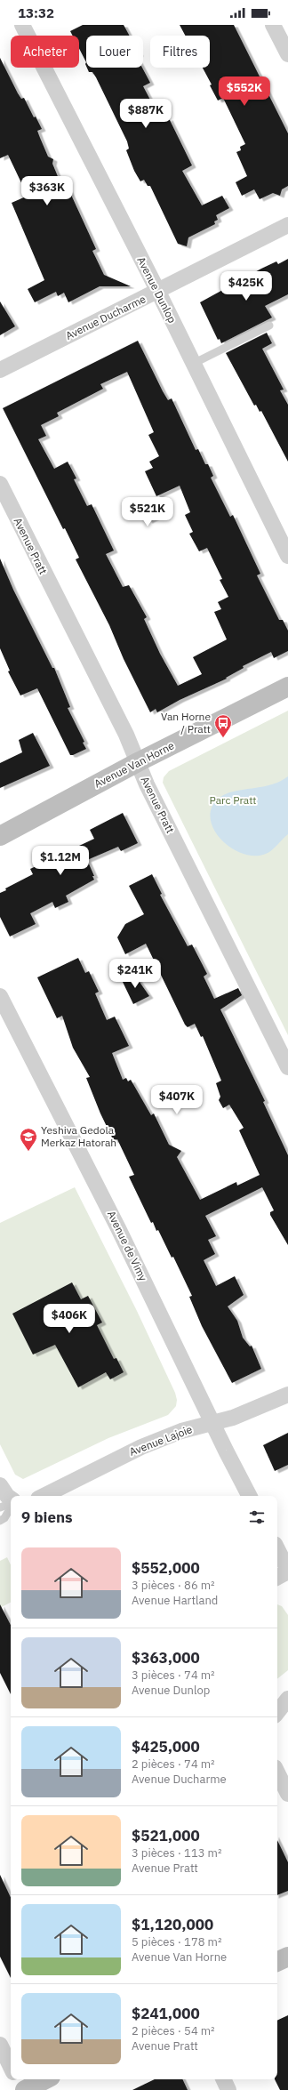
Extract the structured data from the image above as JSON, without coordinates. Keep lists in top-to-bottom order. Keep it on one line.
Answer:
{"streets":{"main road":["Avenue Van Horne"],"street":["Avenue Dunlop","Avenue Ducharme","Avenue Pratt","Avenue de Vimy","Avenue Lajoie"]},"crossings":[["Avenue Dunlop","Avenue Ducharme"],["Avenue Pratt","Avenue Van Horne"],["Avenue de Vimy","Avenue Lajoie"]],"parks":["Parc Pratt"],"places":{"bus stop":["Van Horne / Pratt"],"school or university":["Yeshiva Gedola Merkaz Hatorah"]},"page":{"status":"13:32","chip":["Acheter","Louer","Filtres"],"price":["$552K","$887K","$363K","$425K","$521K","$1.12M","$241K","$407K","$406K"],"heading":"9 biens","list":[{"name":"$552,000","note":"3 pièces · 86 m² · Avenue Hartland"},{"name":"$363,000","note":"3 pièces · 74 m² · Avenue Dunlop"},{"name":"$425,000","note":"2 pièces · 74 m² · Avenue Ducharme"},{"name":"$521,000","note":"3 pièces · 113 m² · Avenue Pratt"},{"name":"$1,120,000","note":"5 pièces · 178 m² · Avenue Van Horne"},{"name":"$241,000","note":"2 pièces · 54 m² · Avenue Pratt"}]}}
